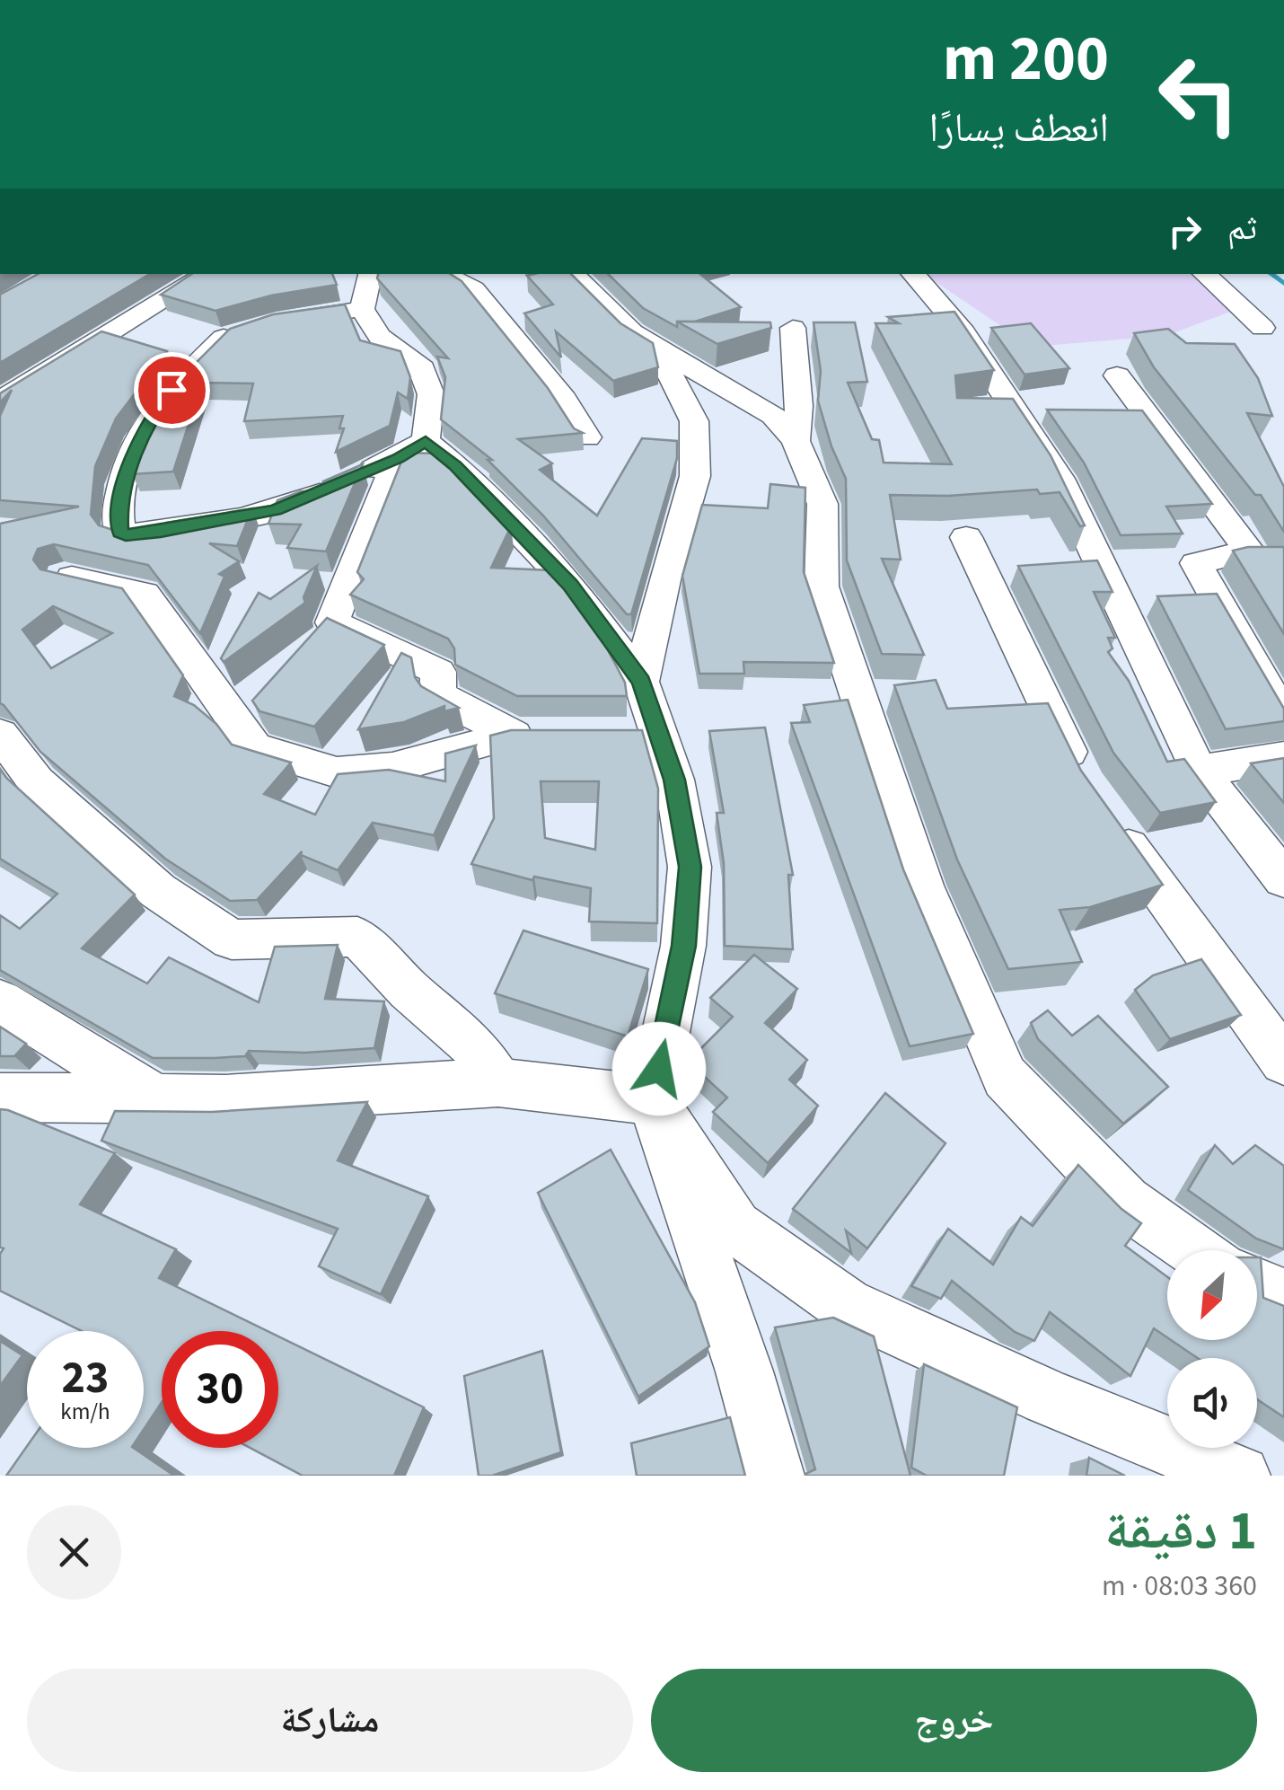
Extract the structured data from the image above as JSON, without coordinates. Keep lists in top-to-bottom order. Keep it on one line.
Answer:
{"north":"bottom left","page":{"turn":["200 m","انعطف يسارًا"],"then":"ثم","speed":"23 km/h","limit":"30","heading":["1 دقيقة","360 m · 08:03"],"buttons":["خروج","مشاركة"]}}
